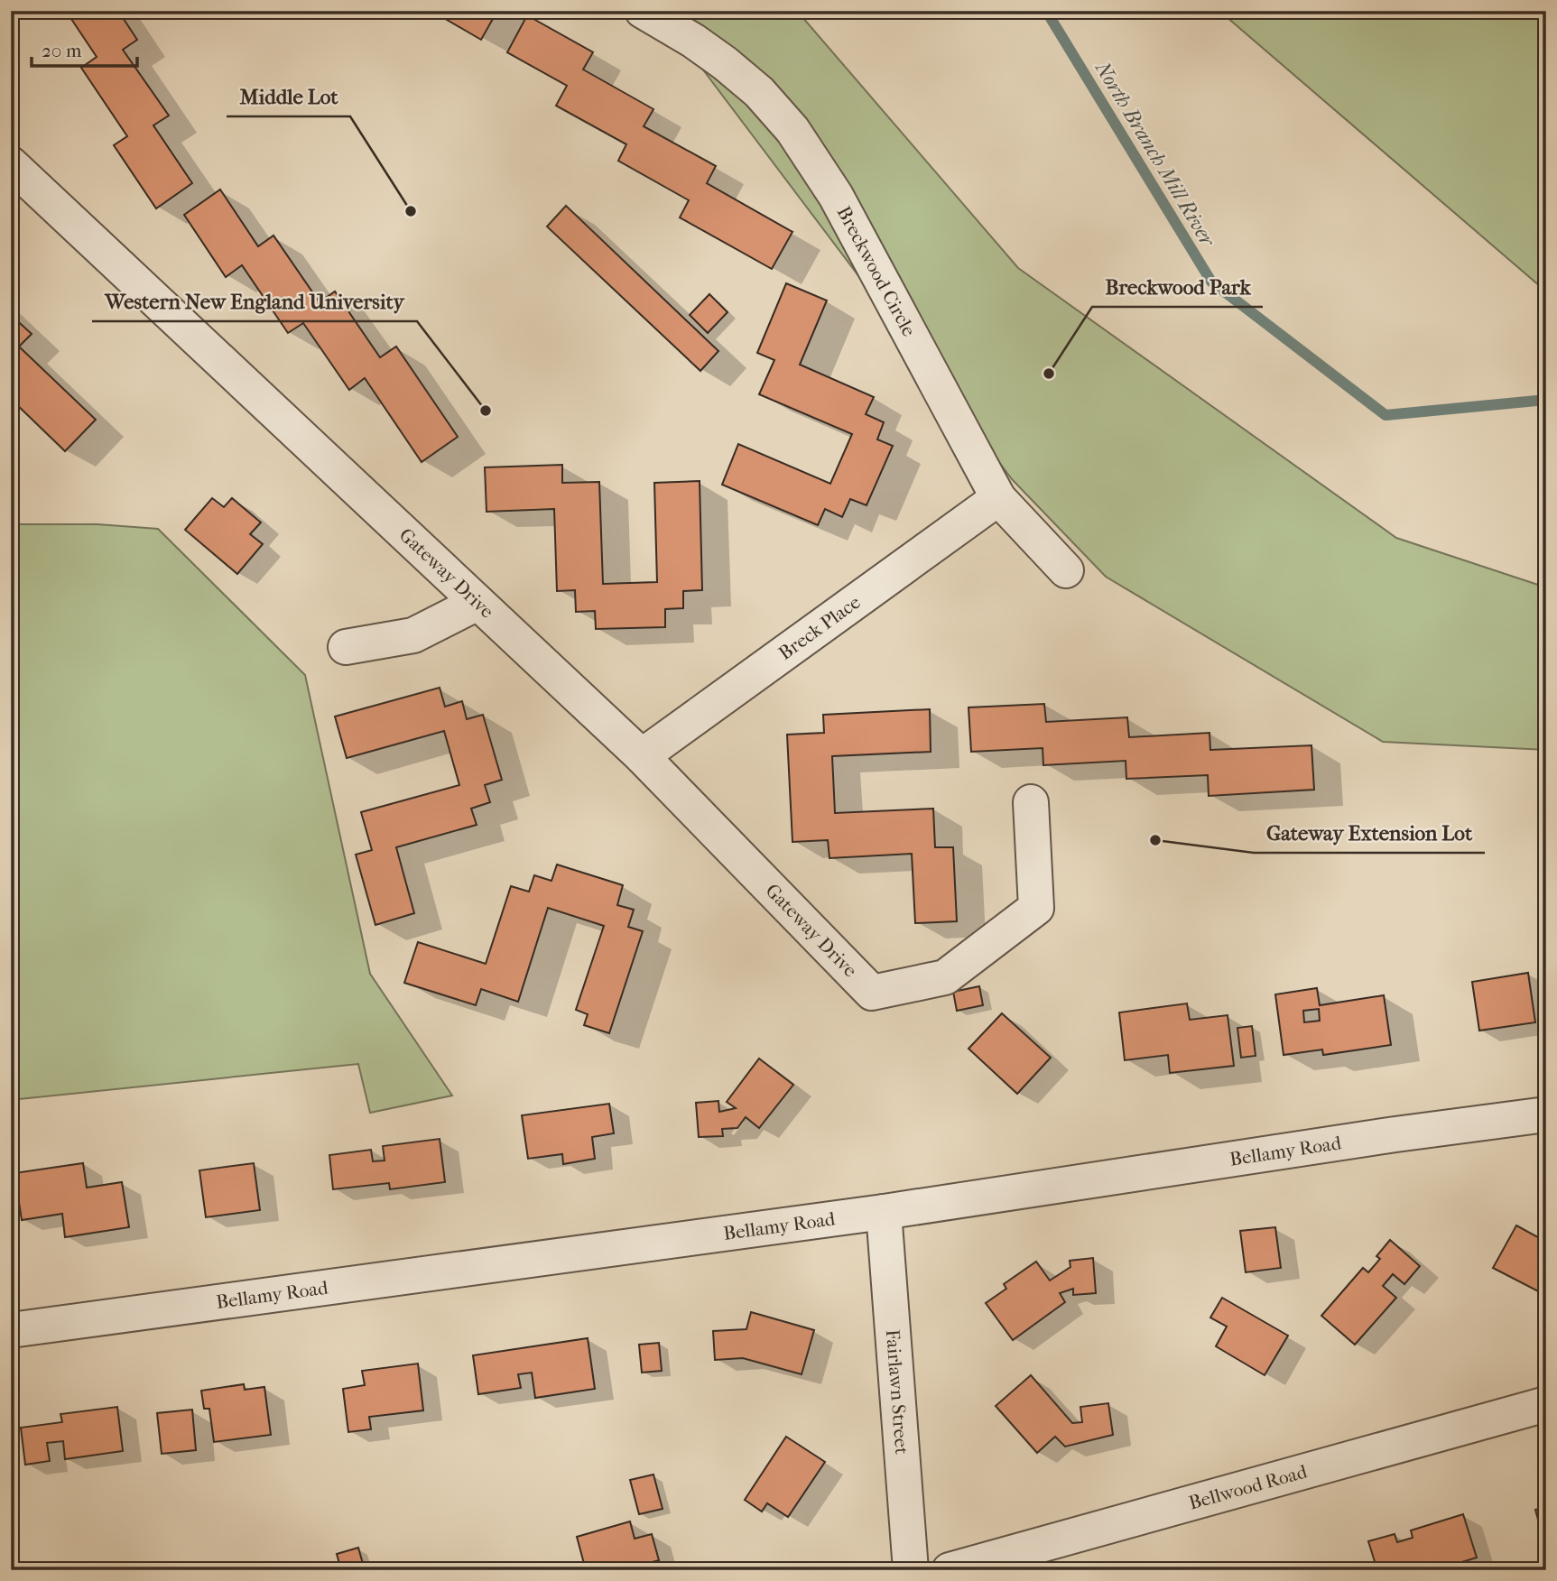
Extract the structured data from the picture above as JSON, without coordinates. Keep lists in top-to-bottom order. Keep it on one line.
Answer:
{"streets":{"street":["Breckwood Circle","Gateway Drive","Breck Place","Bellamy Road","Fairlawn Street","Bellwood Road"]},"crossings":[["Breckwood Circle","Breck Place"],["Gateway Drive","Breck Place"],["Bellamy Road","Fairlawn Street"]],"water":["North Branch Mill River"],"places":["Middle Lot","Breckwood Park","Western New England University","Gateway Extension Lot"],"scale_bar":"20 m"}
